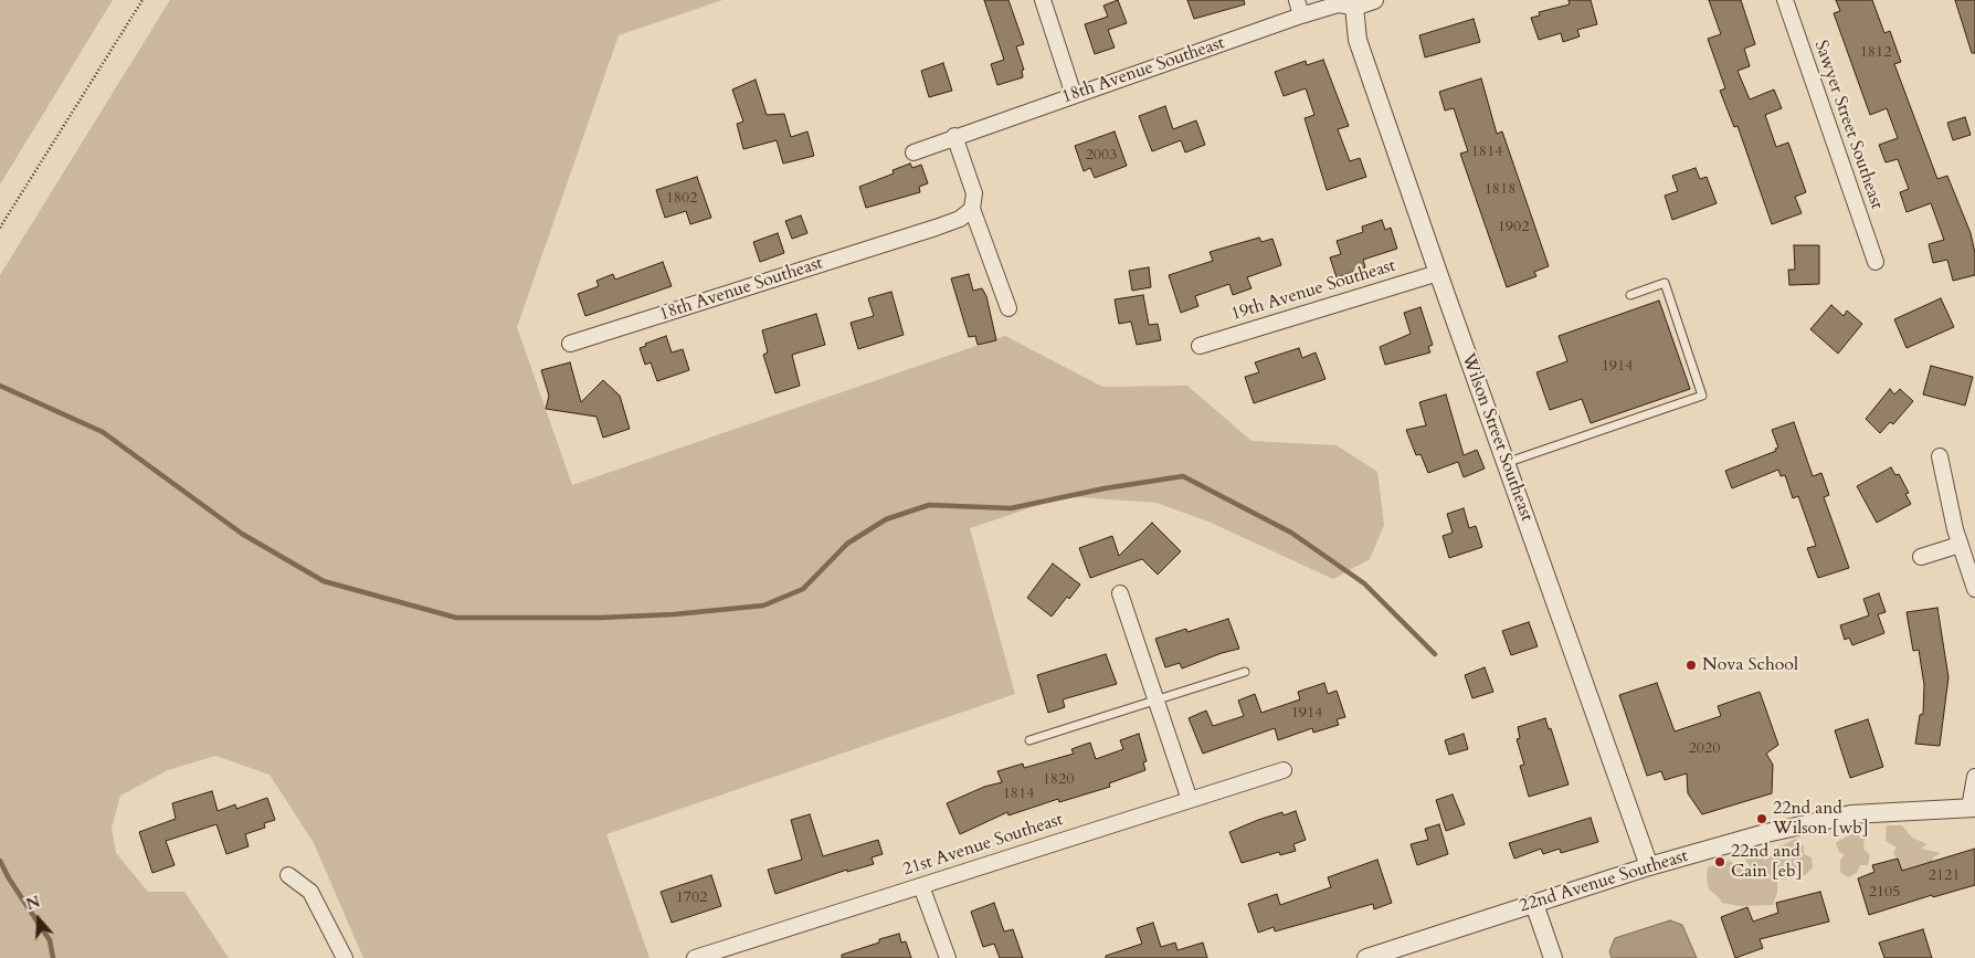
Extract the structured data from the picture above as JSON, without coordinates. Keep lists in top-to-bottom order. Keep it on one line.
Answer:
{"streets":{"street":["18th Avenue Southeast","Sawyer Street Southeast","19th Avenue Southeast","Wilson Street Southeast","21st Avenue Southeast","22nd Avenue Southeast"]},"crossings":[["18th Avenue Southeast","Wilson Street Southeast"],["19th Avenue Southeast","Wilson Street Southeast"],["Wilson Street Southeast","22nd Avenue Southeast"]],"places":["Nova School","22nd and Wilson [wb]","22nd and Cain [eb]"],"house_numbers":["1812","1814","2003","1818","1802","1902","1914","1914","2020","1820","1814","2121","2105","1702"],"north":"top"}
